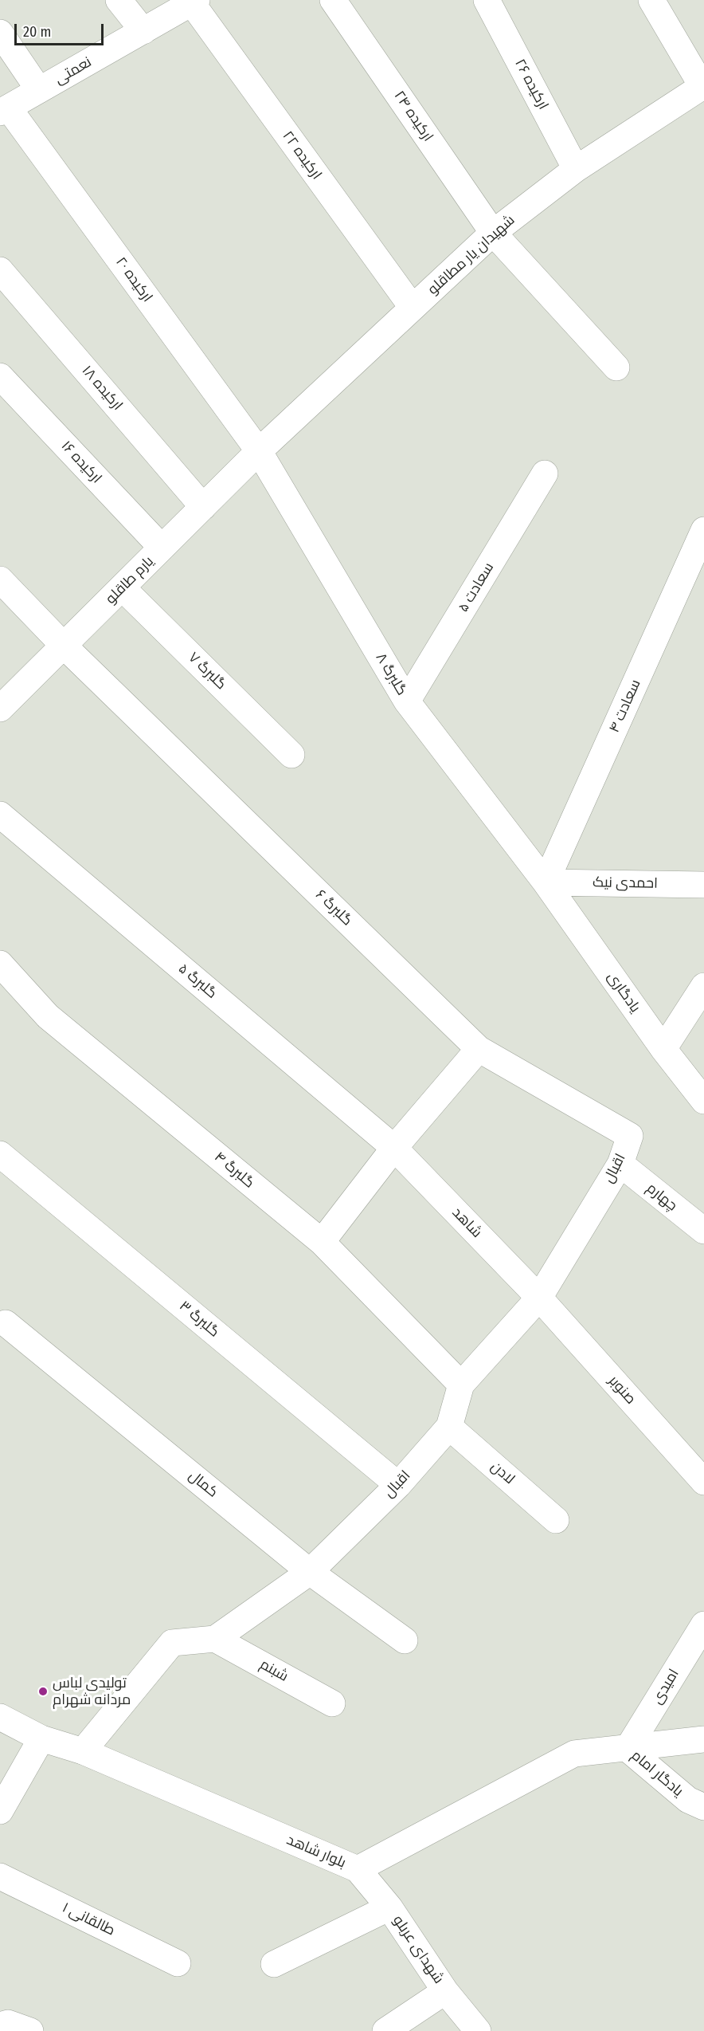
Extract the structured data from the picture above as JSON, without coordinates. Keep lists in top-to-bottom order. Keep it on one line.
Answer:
{"streets":{"street":["نعمتی","ارکیده ۲۶","ارکیده ۲۴","ارکیده ۲۲","شهیدان یار مطاقلو","ارکیده ۲۰","ارکیده ۱۸","ارکیده ۱۶","یارم طاقلو","سعادت ۵","گلبرگ ۷","گلبرگ ۸","سعادت ۴","احمدی نیک","گلبرگ ۶","گلبرگ ۵","یادگاری","اقبال","گلبرگ ۴","چهارم","شاهد","گلبرگ ۳","صنوبر","لادن","کمال","شبنم","امیدی","یادگار امام","بلوار شاهد","طالقانی ۱","شهدای عربلو"]},"crossings":[["نعمتی","ارکیده ۲۲"],["نعمتی","ارکیده ۲۰"],["ارکیده ۲۶","شهیدان یار مطاقلو"],["ارکیده ۲۴","شهیدان یار مطاقلو"],["ارکیده ۲۲","شهیدان یار مطاقلو"],["شهیدان یار مطاقلو","ارکیده ۲۰"],["شهیدان یار مطاقلو","یارم طاقلو"],["شهیدان یار مطاقلو","گلبرگ ۸"],["ارکیده ۲۰","یارم طاقلو"],["ارکیده ۲۰","گلبرگ ۸"],["ارکیده ۱۸","یارم طاقلو"],["ارکیده ۱۶","یارم طاقلو"],["یارم طاقلو","گلبرگ ۷"],["یارم طاقلو","گلبرگ ۸"],["یارم طاقلو","گلبرگ ۶"],["سعادت ۵","گلبرگ ۸"],["گلبرگ ۸","سعادت ۴"],["گلبرگ ۸","احمدی نیک"],["گلبرگ ۸","یادگاری"],["سعادت ۴","احمدی نیک"],["سعادت ۴","یادگاری"],["احمدی نیک","یادگاری"],["گلبرگ ۶","اقبال"],["گلبرگ ۵","شاهد"],["اقبال","گلبرگ ۴"],["اقبال","چهارم"],["اقبال","شاهد"],["اقبال","گلبرگ ۳"],["اقبال","صنوبر"],["اقبال","لادن"],["اقبال","کمال"],["اقبال","شبنم"],["شاهد","صنوبر"],["امیدی","یادگار امام"],["امیدی","بلوار شاهد"],["یادگار امام","بلوار شاهد"],["بلوار شاهد","شهدای عربلو"]],"places":["تولیدی لباس مردانه شهرام"],"scale_bar":"20 m"}
